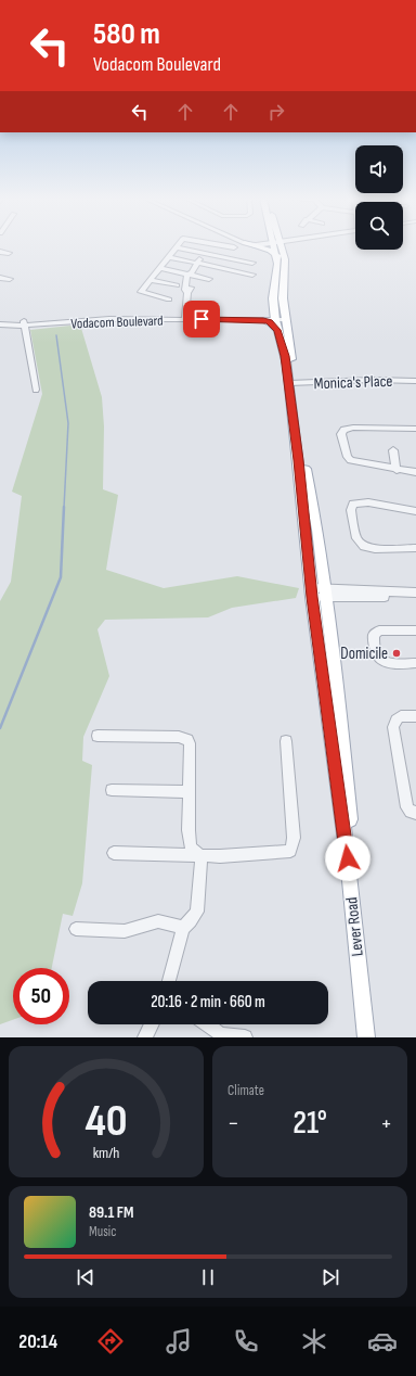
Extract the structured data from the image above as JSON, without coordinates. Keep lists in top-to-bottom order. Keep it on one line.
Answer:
{"streets":{"main road":["Lever Road"],"street":["Vodacom Boulevard","Monica's Place"]},"crossings":[["Monica's Place","Lever Road"]],"places":["Domicile"],"page":{"turn":["580 m","Vodacom Boulevard"],"limit":"50","trip":"20:16 · 2 min · 660 m","tile":"Climate","heat":["−","21°","+"],"song":["89.1 FM","Music"],"tabs":"20:14","gauge":["40","km/h"]}}
